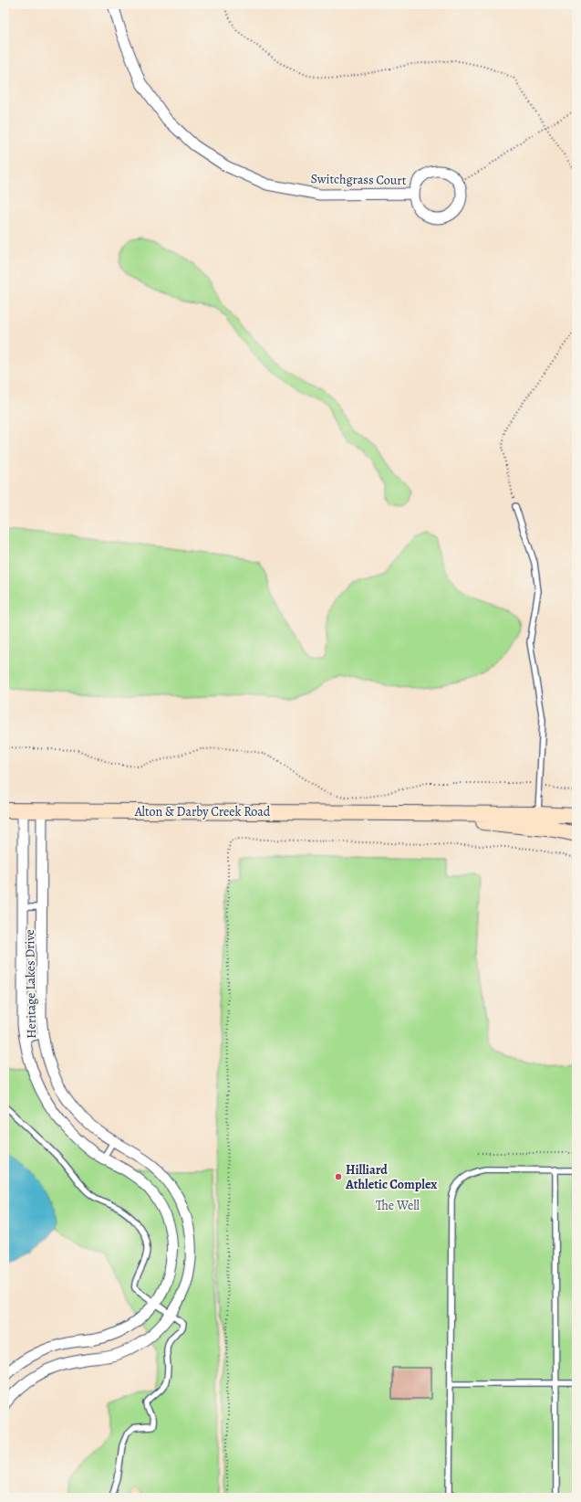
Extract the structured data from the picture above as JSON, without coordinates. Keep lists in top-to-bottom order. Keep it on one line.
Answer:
{"streets":{"main road":["Alton & Darby Creek Road"],"street":["Switchgrass Court","Heritage Lakes Drive"]},"crossings":[["Alton & Darby Creek Road","Heritage Lakes Drive"]],"parks":["The Well"],"places":["Hilliard Athletic Complex"]}
